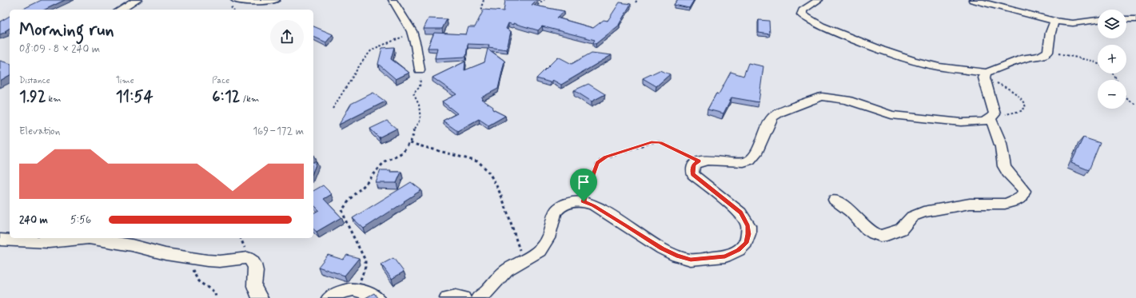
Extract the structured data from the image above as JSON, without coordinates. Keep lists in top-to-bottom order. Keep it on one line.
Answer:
{"page":{"map_buttons":["+","−"],"heading":["Morning run","08:09 · 8 × 240 m"],"stats":[["Distance","1.92 km"],["Time","11:54"],["Pace","6:12 /km"]],"chart":["Elevation","169–172 m"],"list":[{"name":"240 m","note":"5:56"}]}}
